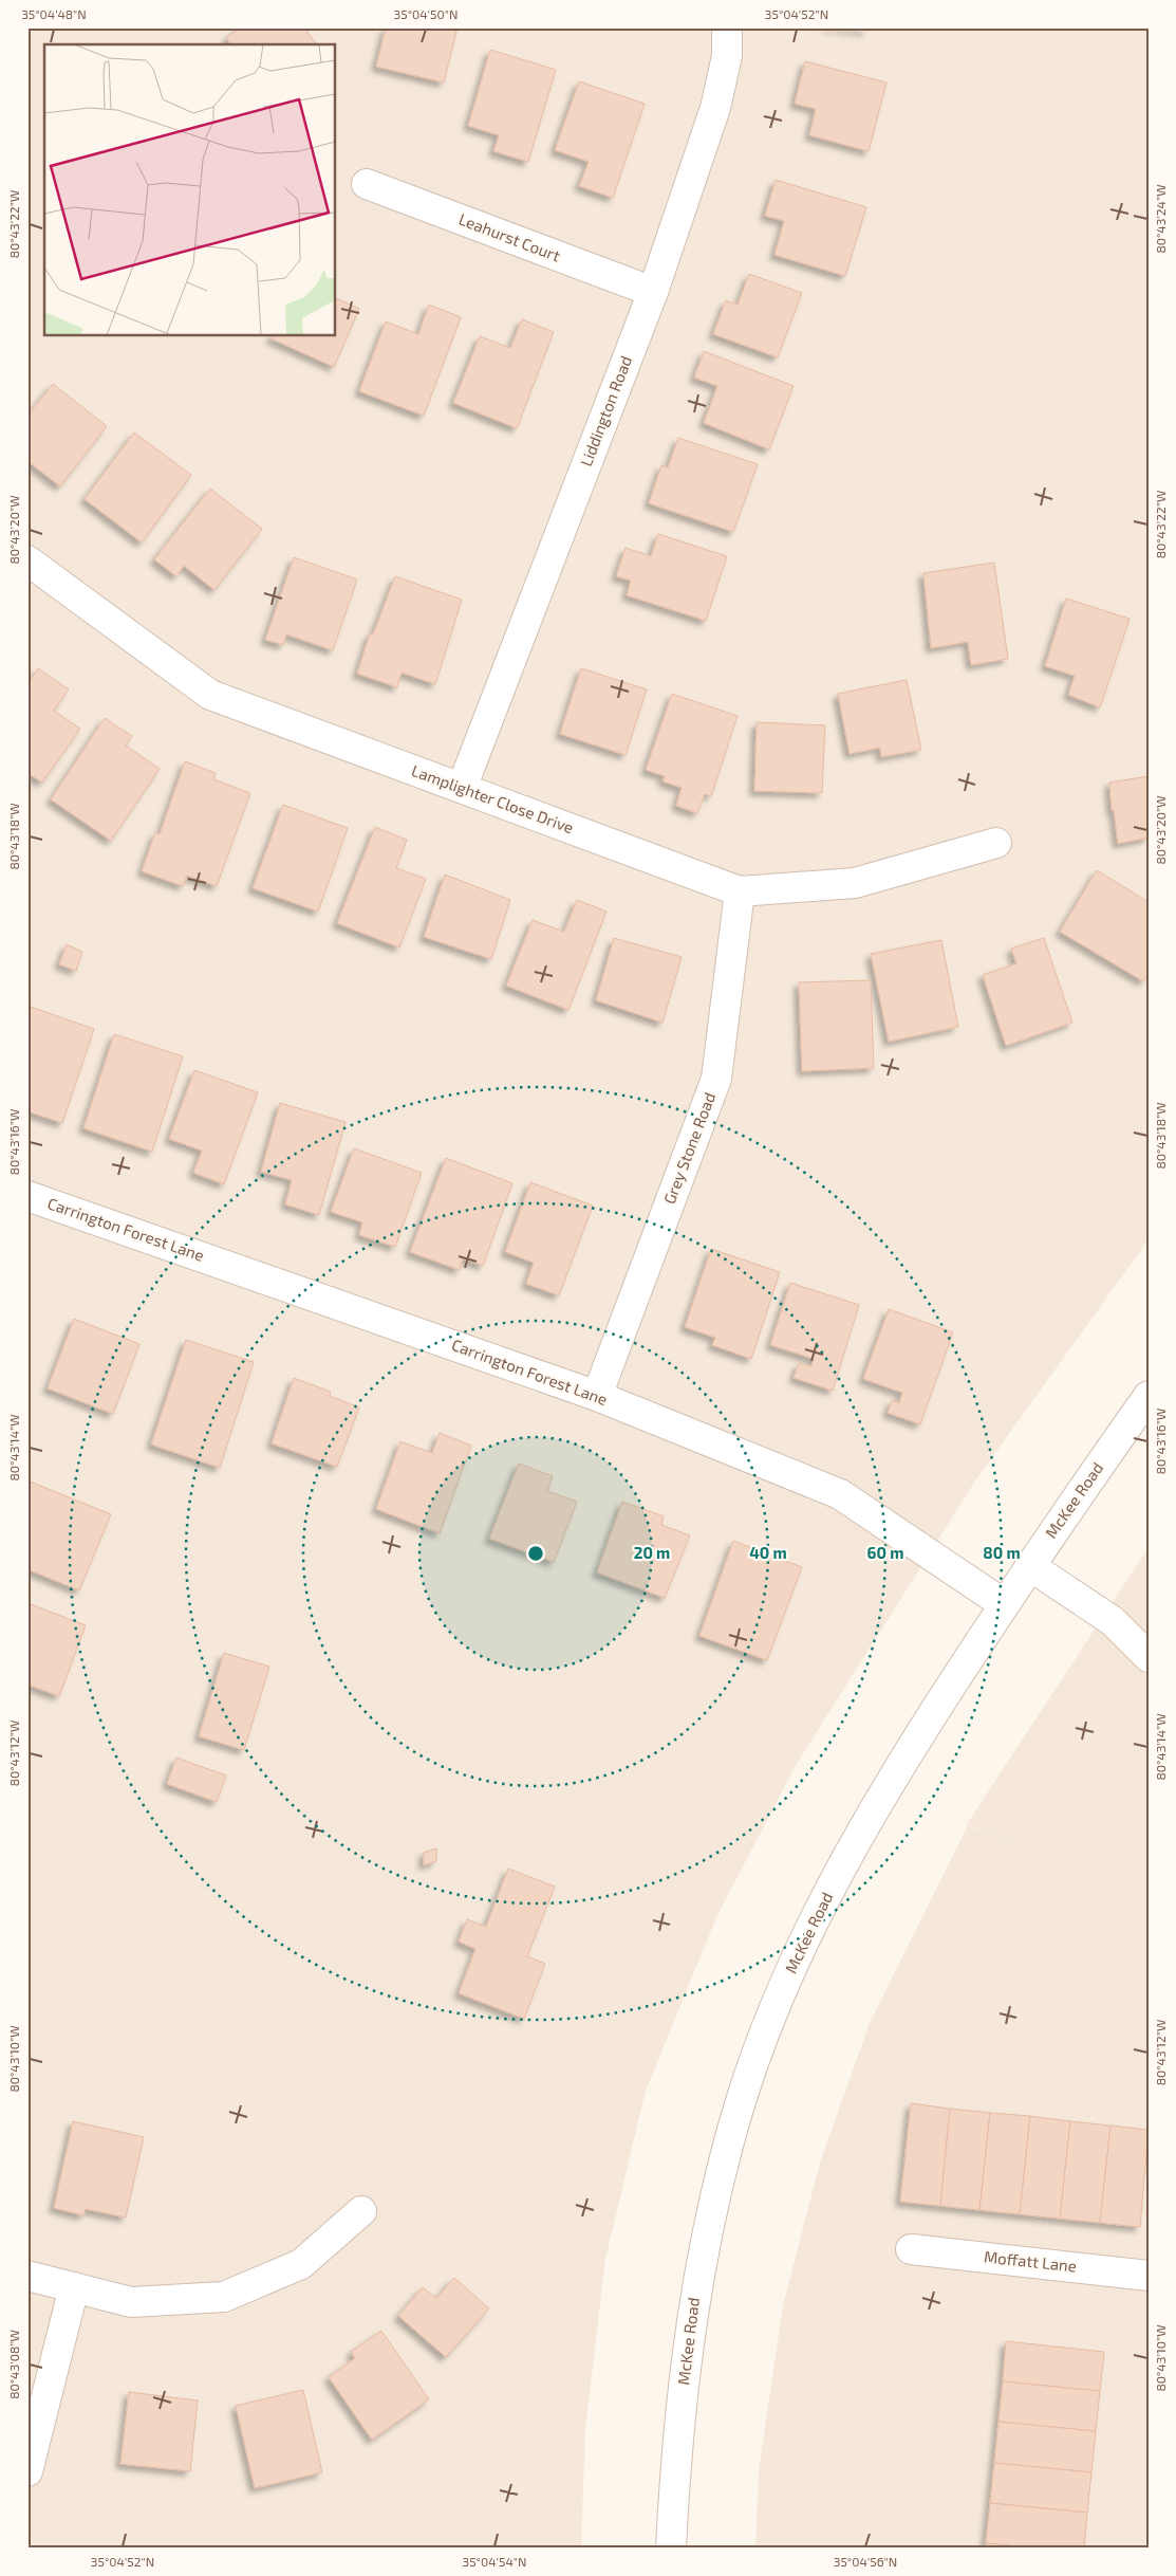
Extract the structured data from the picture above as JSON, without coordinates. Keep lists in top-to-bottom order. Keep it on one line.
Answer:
{"streets":{"street":["Leahurst Court","Liddington Road","Lamplighter Close Drive","Grey Stone Road","Carrington Forest Lane","McKee Road","Moffatt Lane"]},"crossings":[["Leahurst Court","Liddington Road"],["Liddington Road","Lamplighter Close Drive"],["Lamplighter Close Drive","Grey Stone Road"],["Grey Stone Road","Carrington Forest Lane"],["Carrington Forest Lane","McKee Road"]],"coordinates":["35°04'48\"N","35°04'50\"N","35°04'52\"N","80°43'24\"W","80°43'22\"W","80°43'20\"W","80°43'18\"W","80°43'16\"W","80°43'14\"W","80°43'12\"W","80°43'10\"W","80°43'08\"W","35°04'54\"N","35°04'56\"N"],"rings":["20 m","40 m","60 m","80 m"]}
